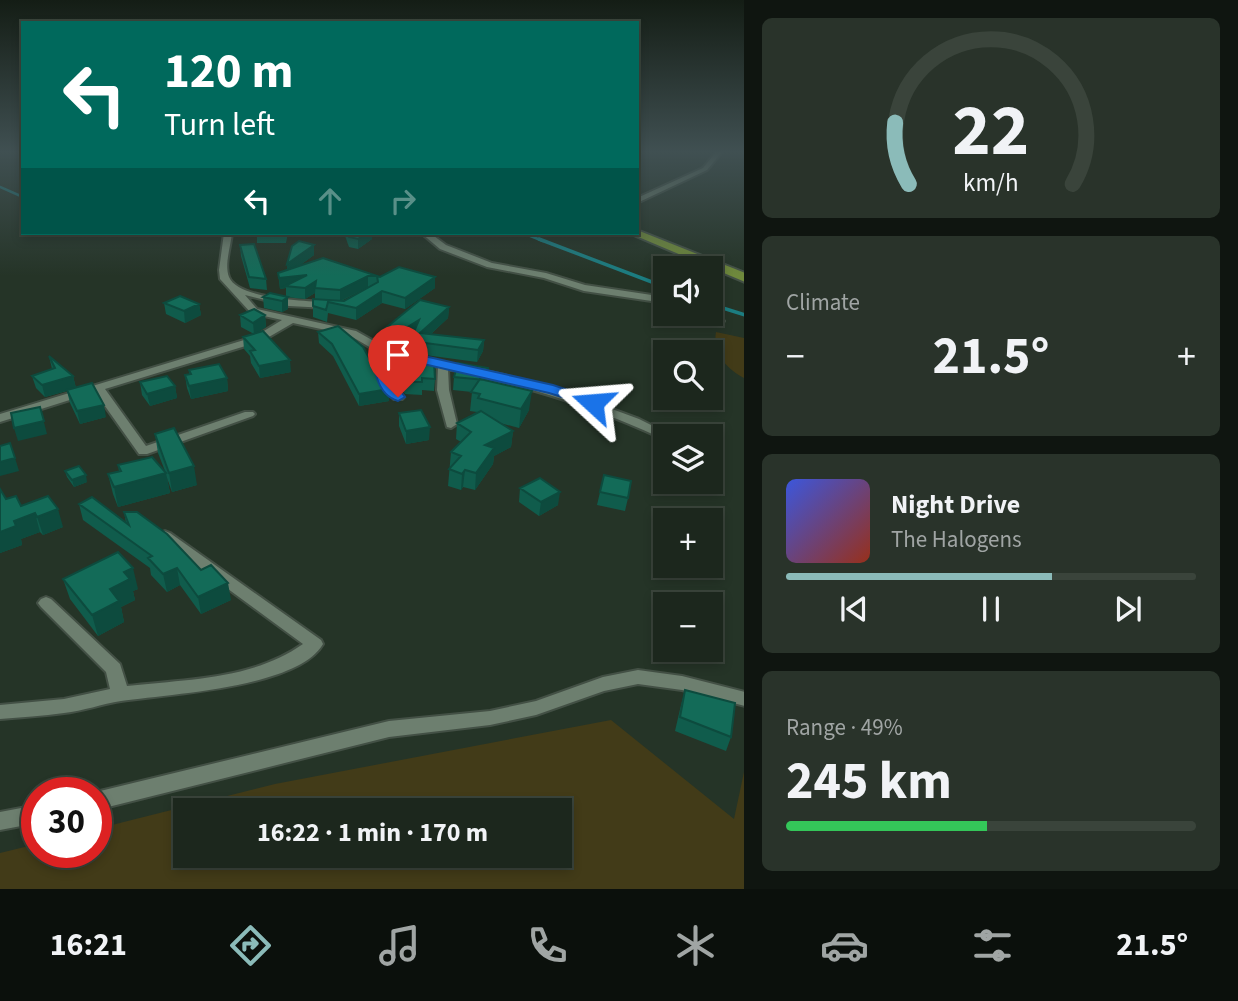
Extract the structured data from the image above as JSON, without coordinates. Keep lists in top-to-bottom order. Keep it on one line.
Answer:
{"page":{"turn":["120 m","Turn left"],"tile":["Climate",["Range · 49%","245 km"]],"map_buttons":["+","−"],"heat":["−","21.5°","+"],"song":["Night Drive","The Halogens"],"limit":"30","trip":"16:22 · 1 min · 170 m","tabs":["16:21","21.5°"],"gauge":["22","km/h"]}}
